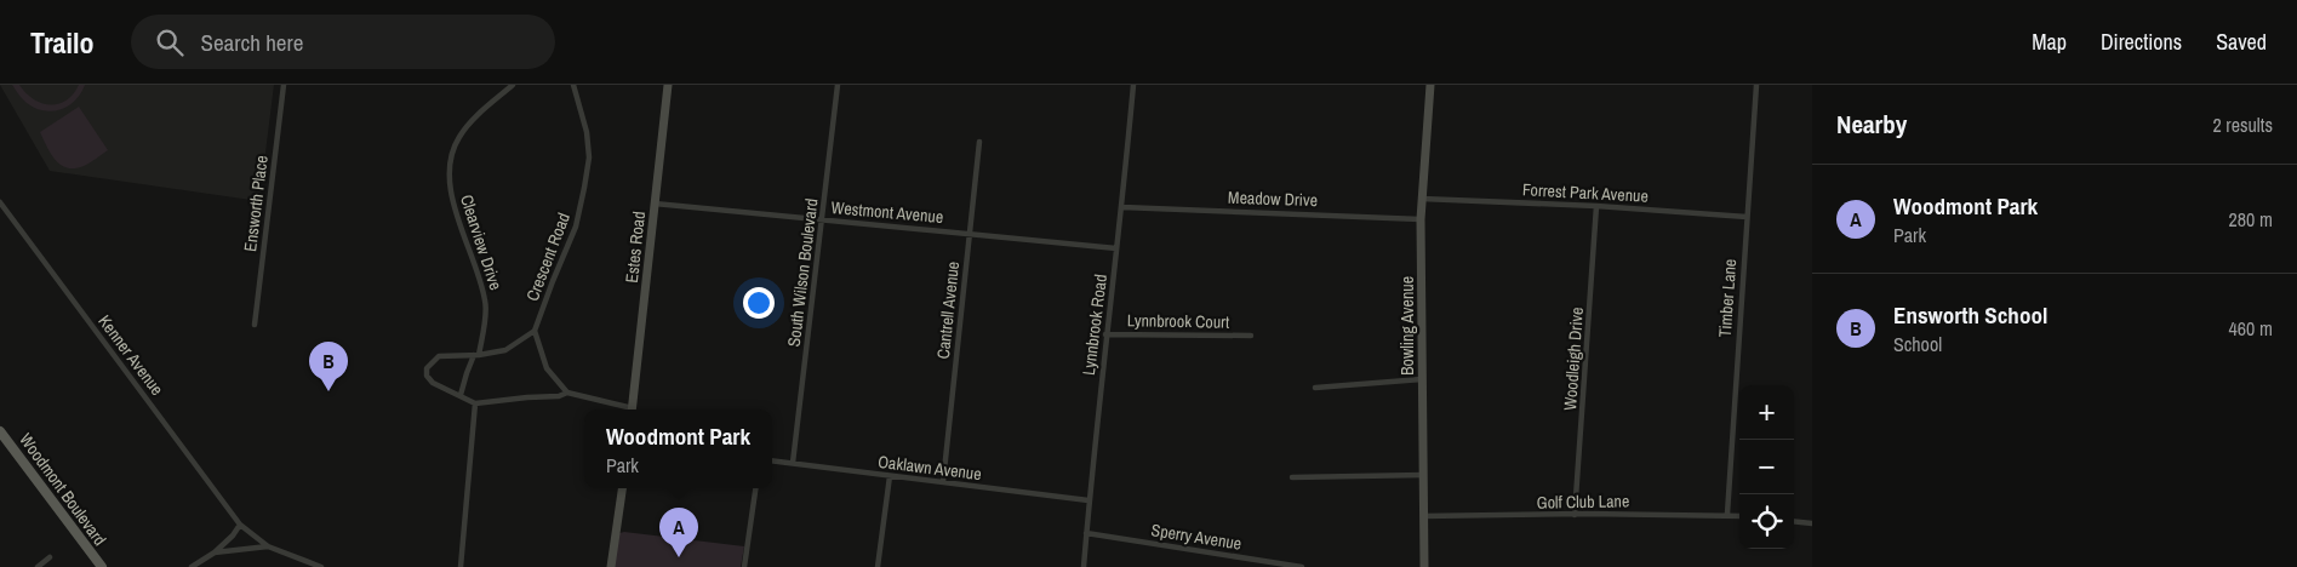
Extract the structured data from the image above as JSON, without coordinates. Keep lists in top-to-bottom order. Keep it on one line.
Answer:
{"streets":{"main road":["Woodmont Boulevard"],"street":["Forrest Park Avenue","Meadow Drive","Ensworth Place","Westmont Avenue","Clearview Drive","Estes Road","Crescent Road","South Wilson Boulevard","Timber Lane","Cantrell Avenue","Lynnbrook Court","Lynnbrook Road","Bowling Avenue","Kenner Avenue","Woodleigh Drive","Oaklawn Avenue","Golf Club Lane","Sperry Avenue"]},"crossings":[["Forrest Park Avenue","Timber Lane"],["Forrest Park Avenue","Bowling Avenue"],["Forrest Park Avenue","Woodleigh Drive"],["Meadow Drive","Lynnbrook Road"],["Meadow Drive","Bowling Avenue"],["Westmont Avenue","Estes Road"],["Westmont Avenue","South Wilson Boulevard"],["Westmont Avenue","Cantrell Avenue"],["Westmont Avenue","Lynnbrook Road"],["South Wilson Boulevard","Oaklawn Avenue"],["Timber Lane","Golf Club Lane"],["Cantrell Avenue","Oaklawn Avenue"],["Lynnbrook Court","Lynnbrook Road"],["Lynnbrook Road","Oaklawn Avenue"],["Lynnbrook Road","Sperry Avenue"],["Bowling Avenue","Golf Club Lane"],["Woodleigh Drive","Golf Club Lane"]],"page":{"header":"Trailo","search":"Search here","nav":["Map","Directions","Saved"],"heading":["Nearby","2 results"],"list":[{"mark":"A","name":"Woodmont Park","note":"Park","value":"280 m"},{"mark":"B","name":"Ensworth School","note":"School","value":"460 m"}],"pins":["B","A"],"map_buttons":["+","−"],"popup":["Woodmont Park","Park"]}}
